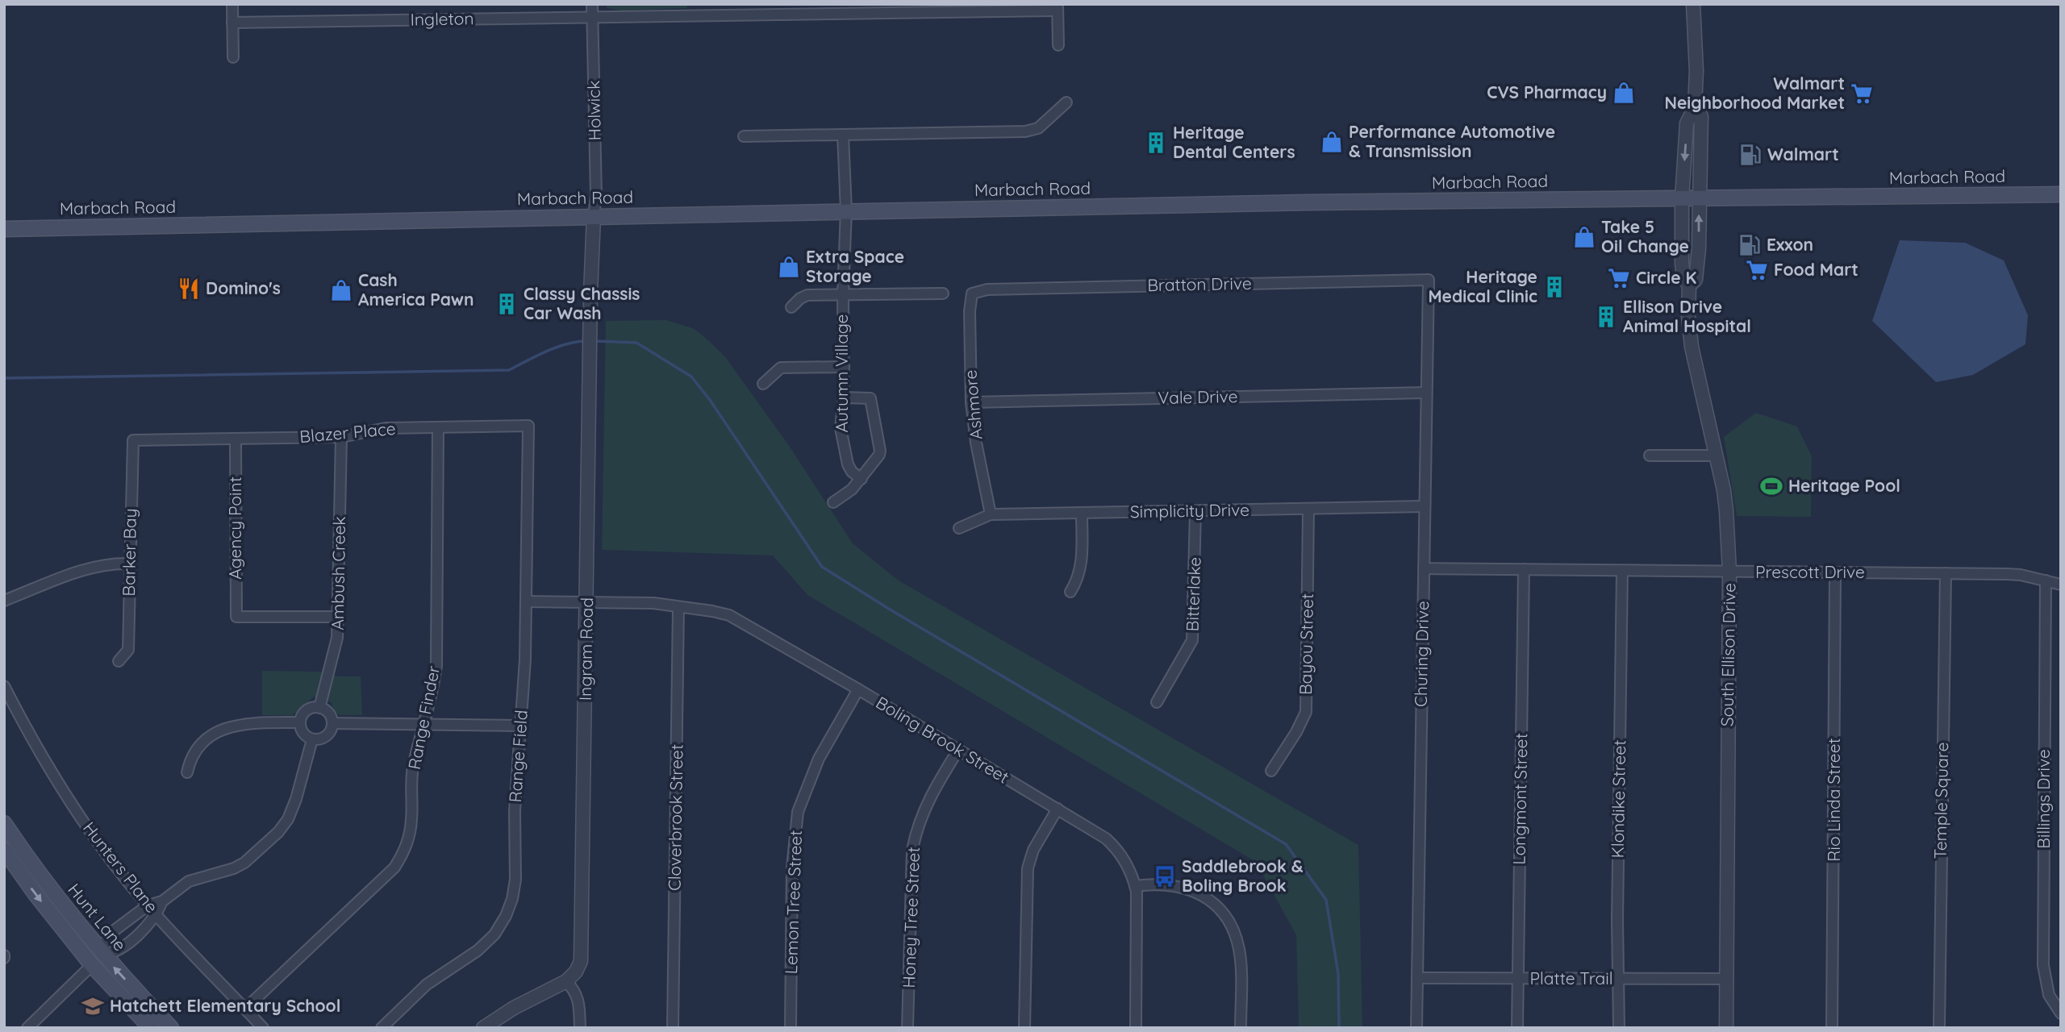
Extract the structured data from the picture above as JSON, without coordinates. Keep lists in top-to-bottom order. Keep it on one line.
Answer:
{"streets":{"main road":["Marbach Road","Hunt Lane"],"street":["Ingleton","Holwick","Bratton Drive","Autumn Village","Vale Drive","Ashmore","Blazer Place","Simplicity Drive","Agency Point","Barker Bay","Prescott Drive","Ambush Creek","Bitterlake","Bayou Street","Ingram Road","Churing Drive","South Ellison Drive","Range Finder","Boling Brook Street","Range Field","Longmont Street","Klondike Street","Billings Drive","Rio Linda Street","Temple Square","Cloverbrook Street","Hunters Plane","Lemon Tree Street","Honey Tree Street","Platte Trail"]},"crossings":[["Ingleton","Holwick"],["Holwick","Marbach Road"],["Holwick","Ingram Road"],["Marbach Road","Autumn Village"],["Marbach Road","Ingram Road"],["Marbach Road","South Ellison Drive"],["Bratton Drive","Ashmore"],["Bratton Drive","Churing Drive"],["Vale Drive","Ashmore"],["Vale Drive","Churing Drive"],["Ashmore","Simplicity Drive"],["Blazer Place","Agency Point"],["Blazer Place","Barker Bay"],["Blazer Place","Ambush Creek"],["Blazer Place","Range Finder"],["Blazer Place","Range Field"],["Simplicity Drive","Bitterlake"],["Simplicity Drive","Bayou Street"],["Simplicity Drive","Churing Drive"],["Agency Point","Ambush Creek"],["Prescott Drive","Churing Drive"],["Prescott Drive","South Ellison Drive"],["Prescott Drive","Longmont Street"],["Prescott Drive","Klondike Street"],["Prescott Drive","Billings Drive"],["Prescott Drive","Rio Linda Street"],["Prescott Drive","Temple Square"],["Ingram Road","Boling Brook Street"],["Churing Drive","Platte Trail"],["South Ellison Drive","Platte Trail"],["Range Finder","Hunters Plane"],["Boling Brook Street","Range Field"],["Boling Brook Street","Cloverbrook Street"],["Boling Brook Street","Lemon Tree Street"],["Boling Brook Street","Honey Tree Street"],["Longmont Street","Platte Trail"],["Klondike Street","Platte Trail"]],"places":{"shop":["CVS Pharmacy","Performance Automotive & Transmission","Take 5 Oil Change","Extra Space Storage","Cash America Pawn"],"supermarket":["Walmart Neighborhood Market","Food Mart","Circle K"],"building":["Heritage Dental Centers","Heritage Medical Clinic","Classy Chassis Car Wash","Ellison Drive Animal Hospital"],"fuel station":["Walmart","Exxon"],"restaurant":["Domino's"],"sports":["Heritage Pool"],"bus stop":["Saddlebrook & Boling Brook"],"school or university":["Hatchett Elementary School"]}}
